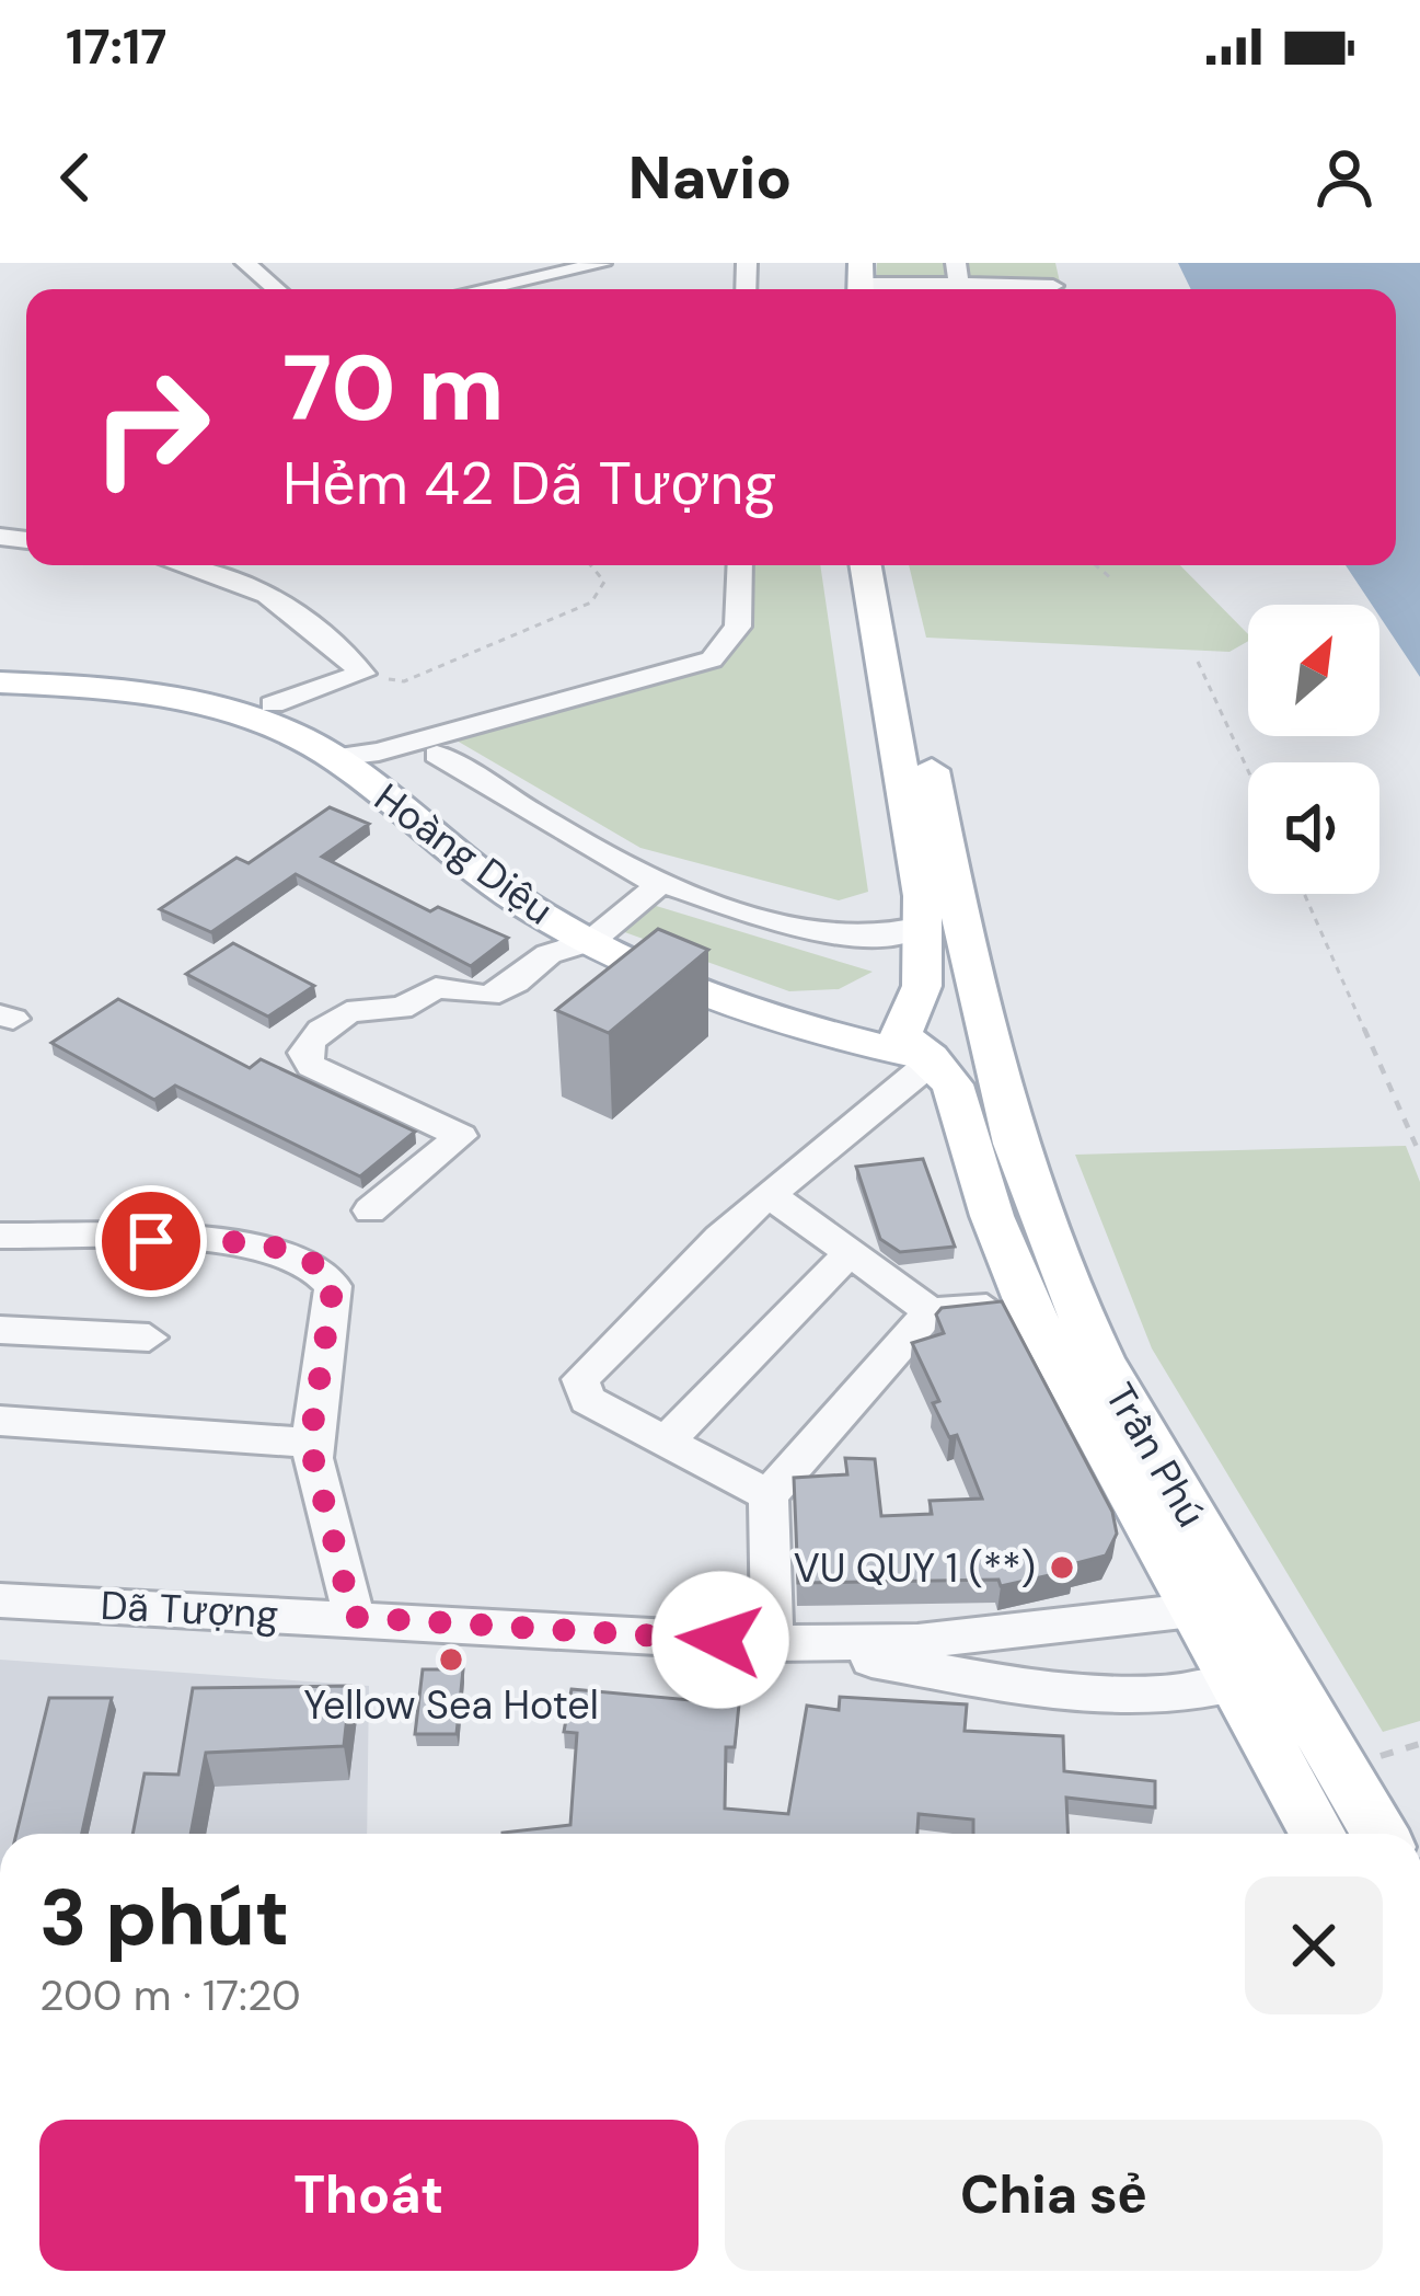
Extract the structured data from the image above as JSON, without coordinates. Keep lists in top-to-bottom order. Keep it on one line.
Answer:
{"streets":{"main road":["Hoàng Diệu","Trần Phú"],"street":["Dã Tượng"]},"crossings":[["Hoàng Diệu","Trần Phú"],["Trần Phú","Dã Tượng"]],"places":["VU QUY 1 (**)","Yellow Sea Hotel"],"north":"top right","page":{"status":"17:17","header":"Navio","turn":["70 m","Hẻm 42 Dã Tượng"],"heading":["3 phút","200 m · 17:20"],"buttons":["Thoát","Chia sẻ"]}}
